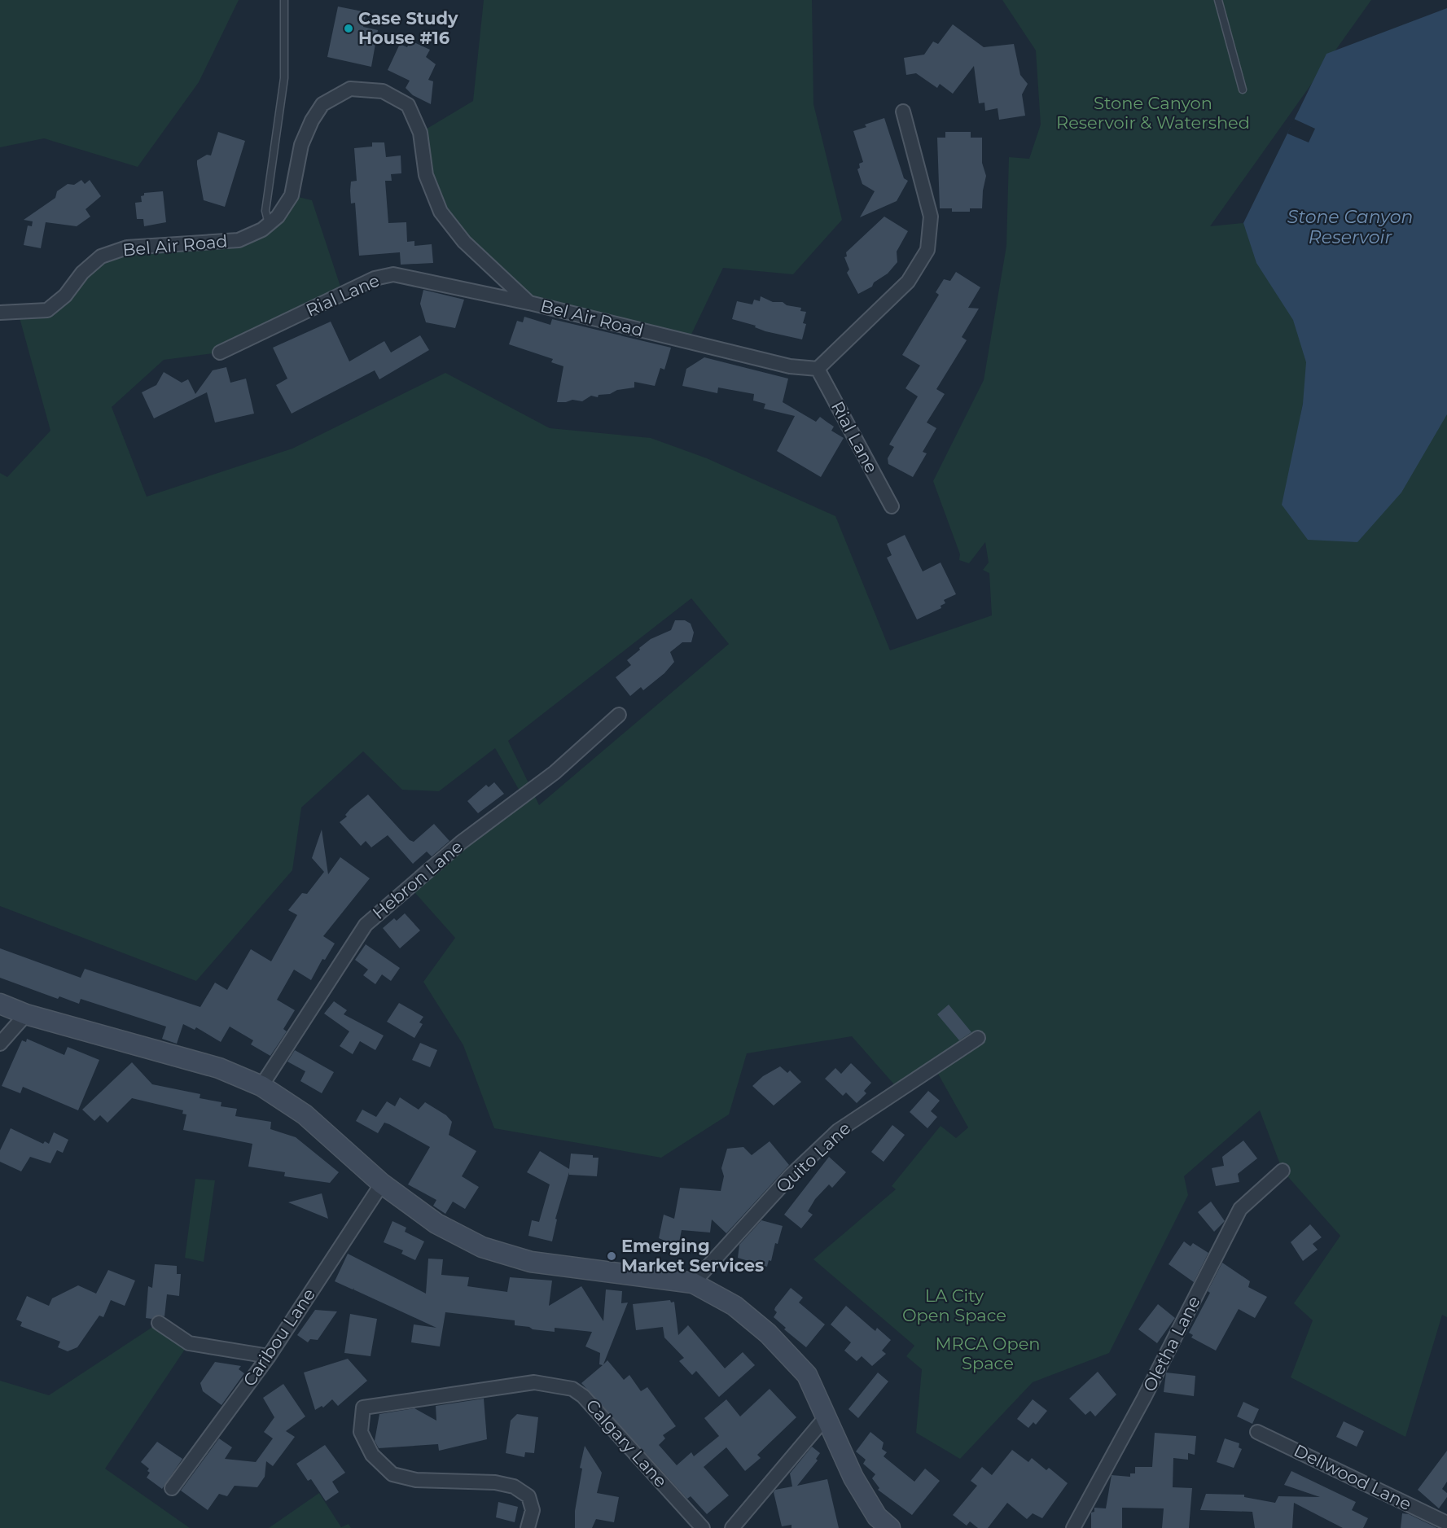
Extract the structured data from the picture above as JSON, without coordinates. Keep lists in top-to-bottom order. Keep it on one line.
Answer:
{"streets":{"street":["Bel Air Road","Rial Lane","Hebron Lane","Quito Lane","Caribou Lane","Oletha Lane","Calgary Lane","Dellwood Lane"]},"crossings":[["Bel Air Road","Rial Lane"]],"water":["Stone Canyon Reservoir"],"parks":["Stone Canyon Reservoir & Watershed","LA City Open Space","MRCA Open Space"],"places":["Case Study House #16","Emerging Market Services"]}
